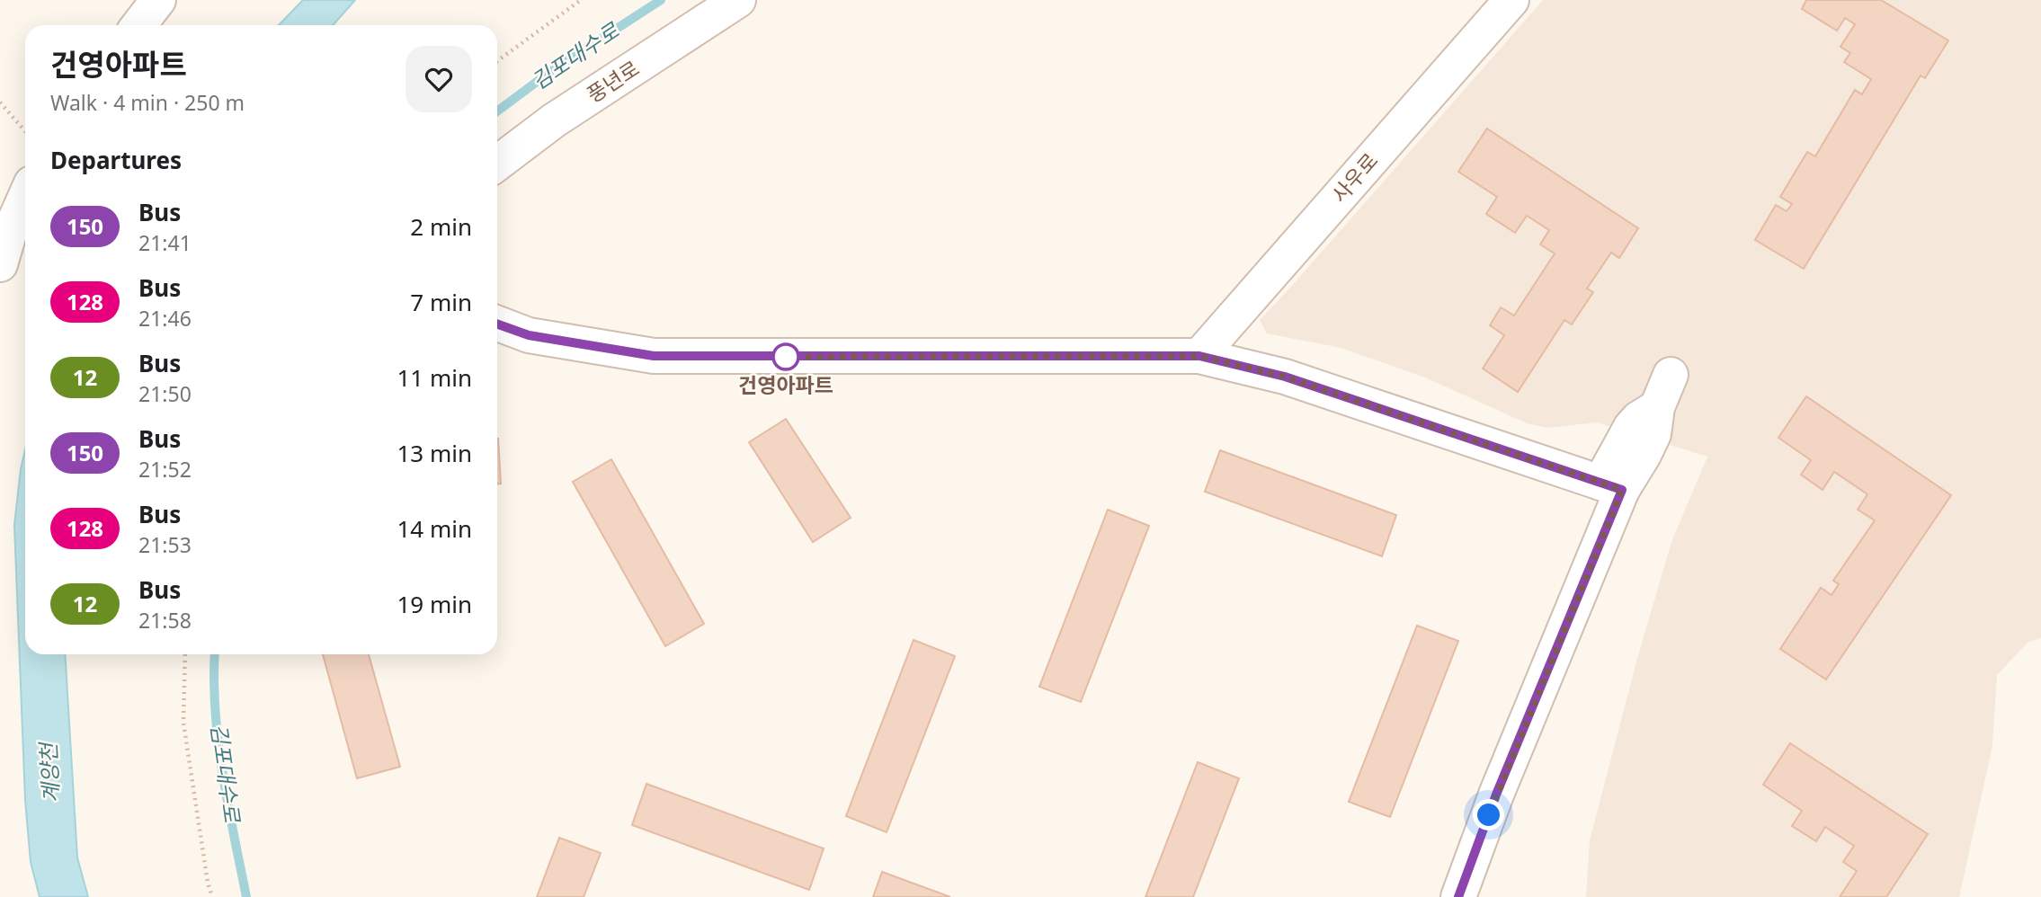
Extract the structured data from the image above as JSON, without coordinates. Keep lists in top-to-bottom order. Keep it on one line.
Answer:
{"streets":{"street":["풍년로","사우로"]},"water":["김포대수로","계양천"],"places":["건영아파트"],"lines":["bus line 150"],"page":{"heading":[["건영아파트","Walk · 4 min · 250 m"],"Departures"],"list":[{"mark":"150","name":"Bus","note":"21:41","value":"2 min"},{"mark":"128","name":"Bus","note":"21:46","value":"7 min"},{"mark":"12","name":"Bus","note":"21:50","value":"11 min"},{"mark":"150","name":"Bus","note":"21:52","value":"13 min"},{"mark":"128","name":"Bus","note":"21:53","value":"14 min"},{"mark":"12","name":"Bus","note":"21:58","value":"19 min"}]}}
